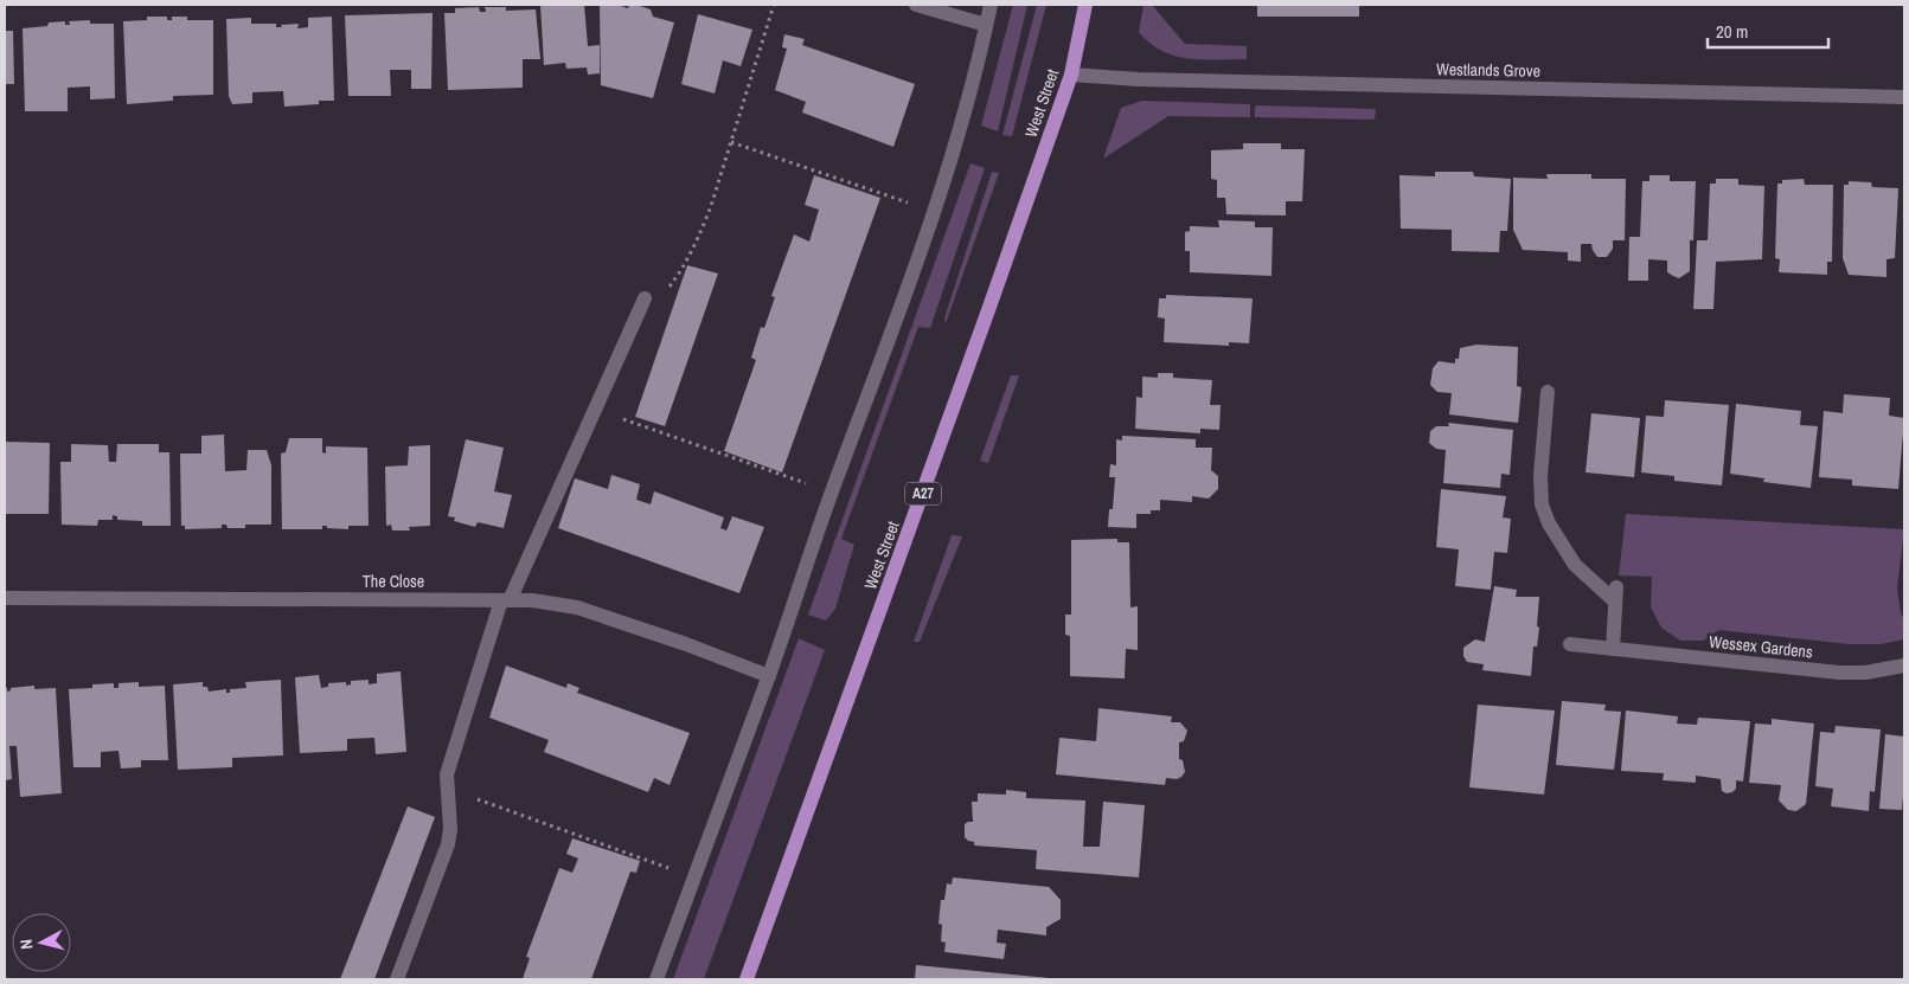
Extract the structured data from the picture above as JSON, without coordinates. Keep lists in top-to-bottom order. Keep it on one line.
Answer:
{"streets":{"main road":["West Street","A27"],"street":["Westlands Grove","The Close","Wessex Gardens"]},"crossings":[["Westlands Grove","West Street"]],"scale_bar":"20 m","north":"left"}
